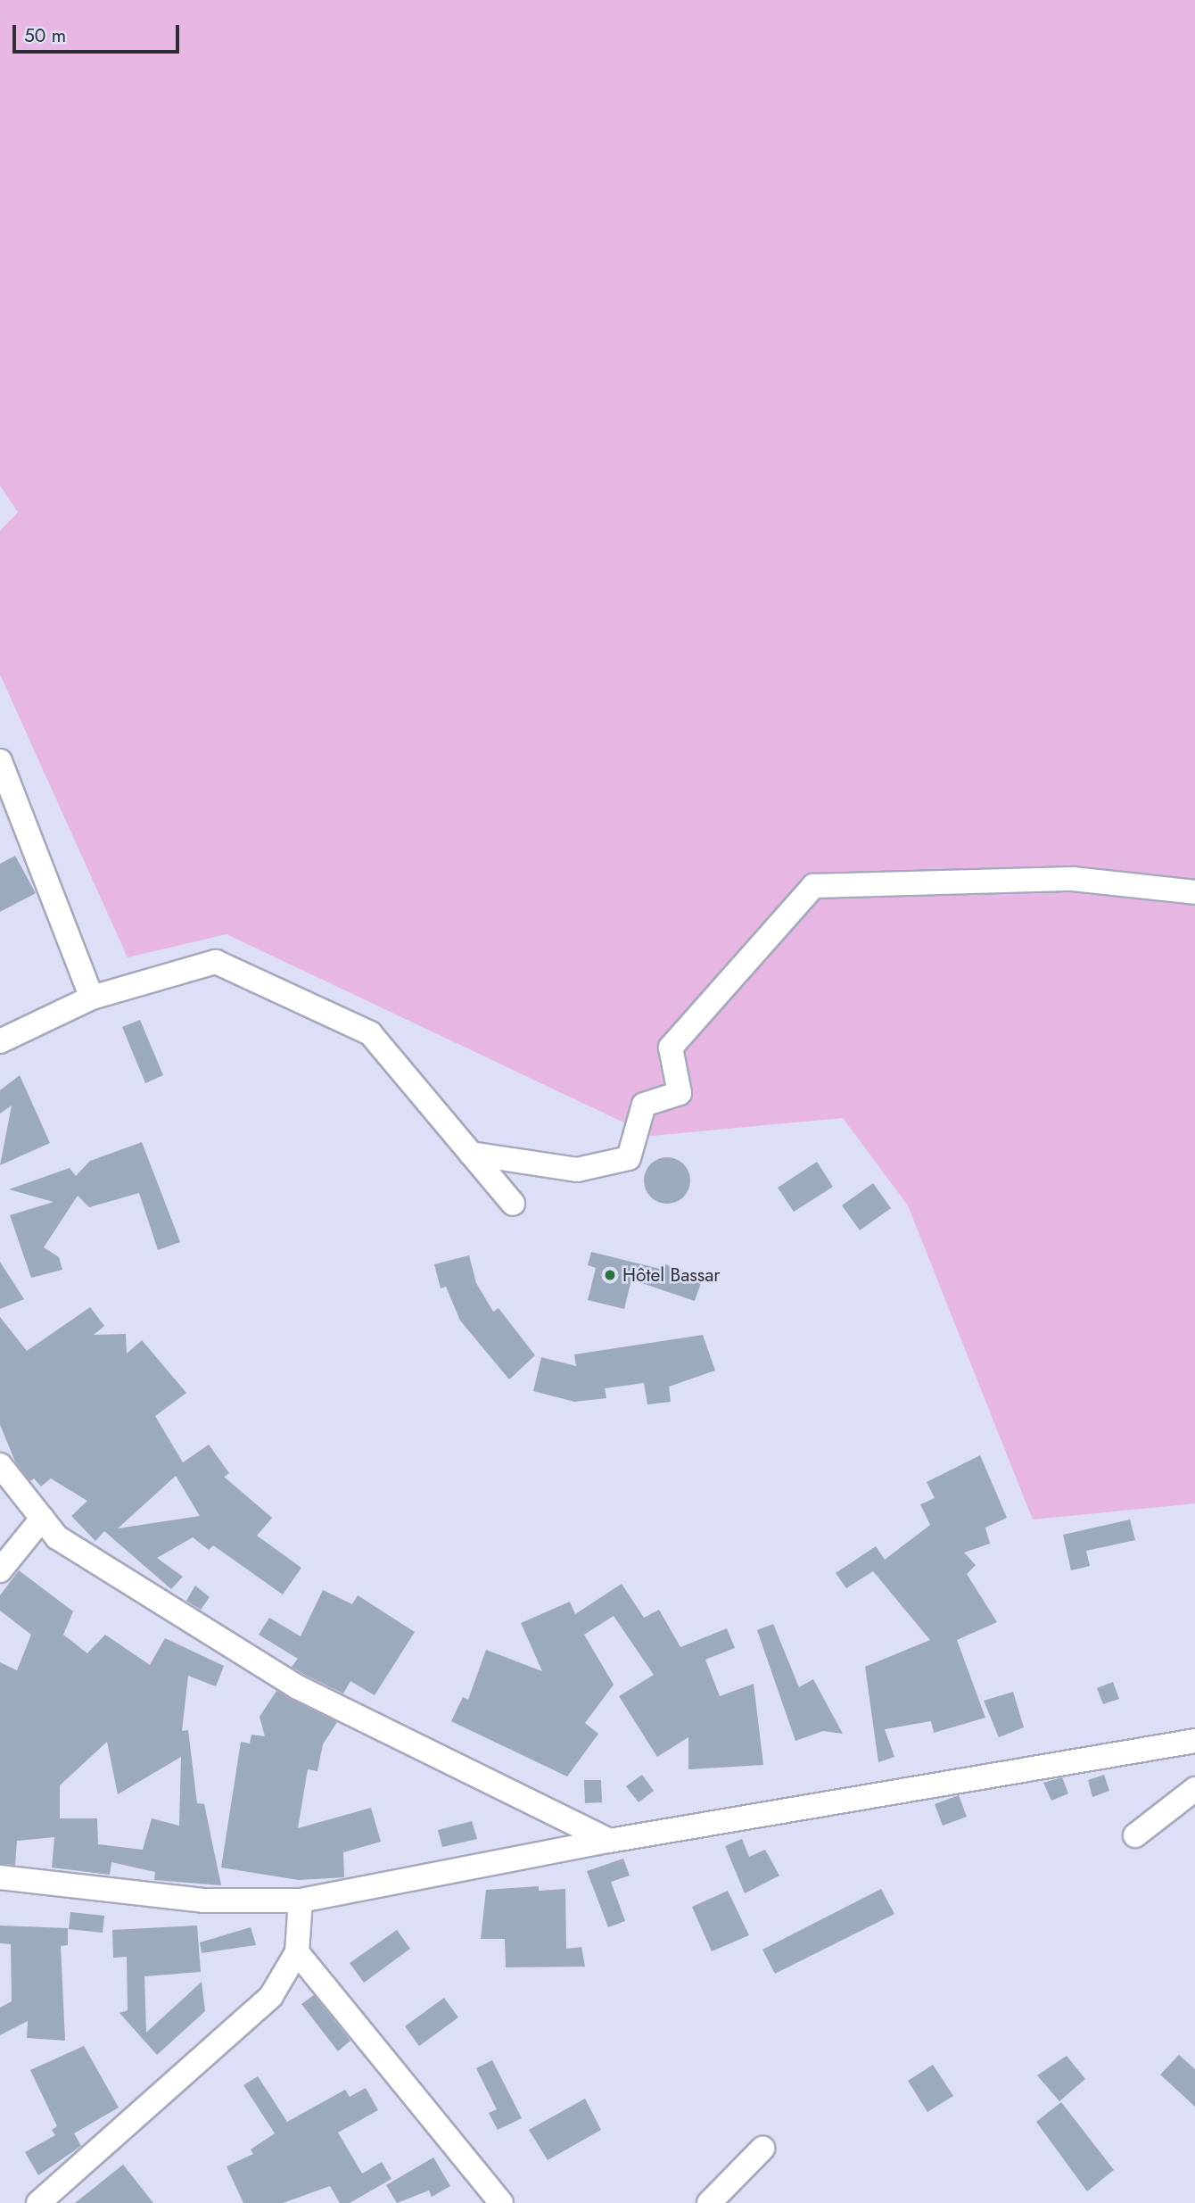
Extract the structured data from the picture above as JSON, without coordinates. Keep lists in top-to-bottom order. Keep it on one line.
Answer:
{"places":["Hôtel Bassar"],"scale_bar":"50 m"}
